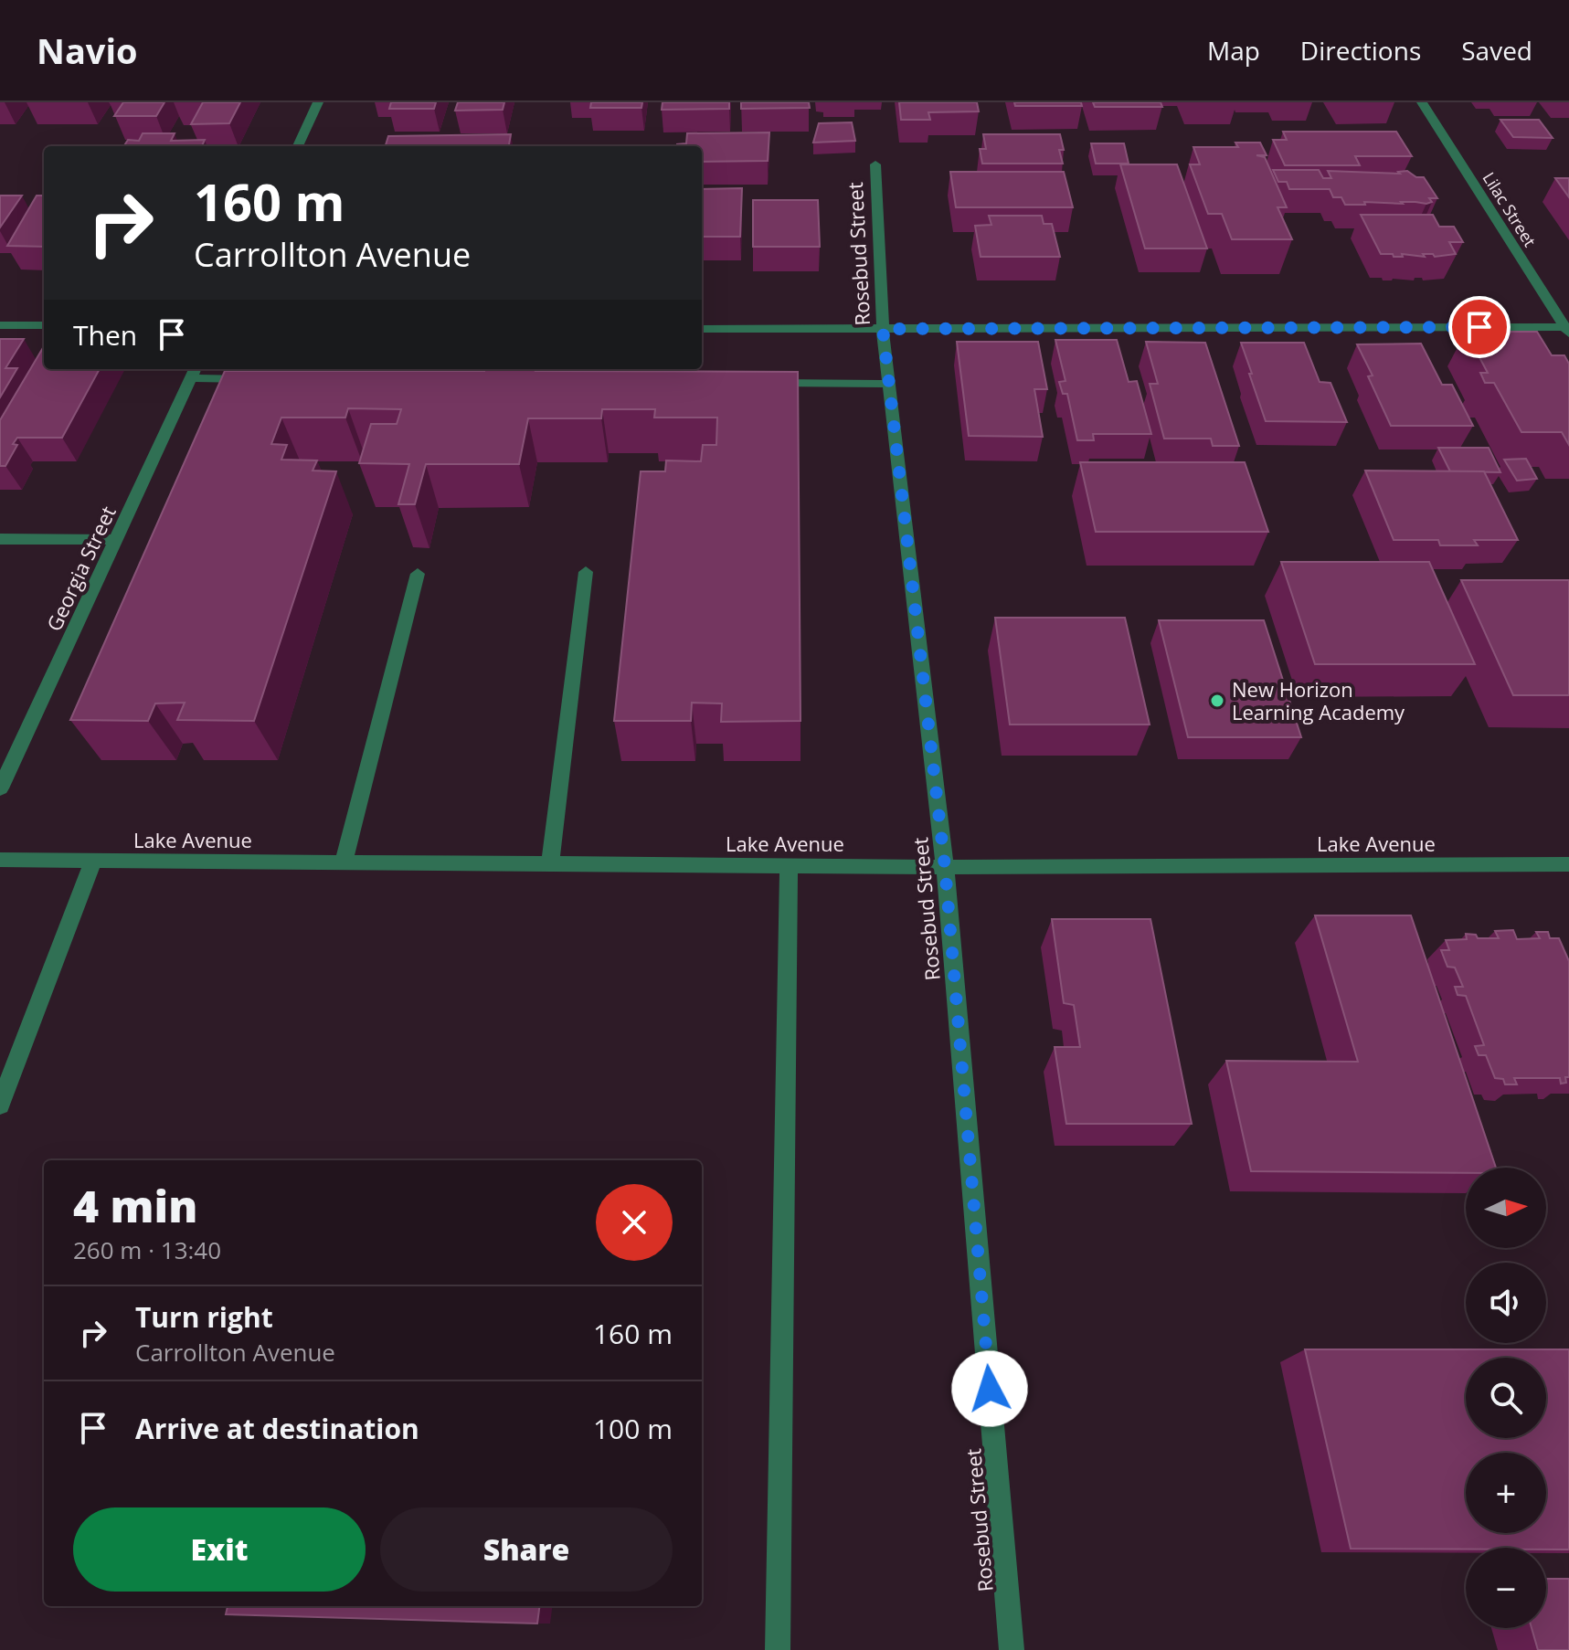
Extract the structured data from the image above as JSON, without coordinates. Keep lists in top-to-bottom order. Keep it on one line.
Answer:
{"streets":{"street":["Lilac Street","Rosebud Street","Georgia Street","Lake Avenue"]},"crossings":[["Rosebud Street","Lake Avenue"]],"places":["New Horizon Learning Academy"],"north":"right","page":{"header":"Navio","nav":["Map","Directions","Saved"],"turn":["160 m","Carrollton Avenue"],"then":"Then","heading":["4 min","260 m · 13:40"],"map_buttons":["+","−"],"list":[{"name":"Turn right","note":"Carrollton Avenue","value":"160 m"},{"name":"Arrive at destination","value":"100 m"}],"buttons":["Exit","Share"]}}
